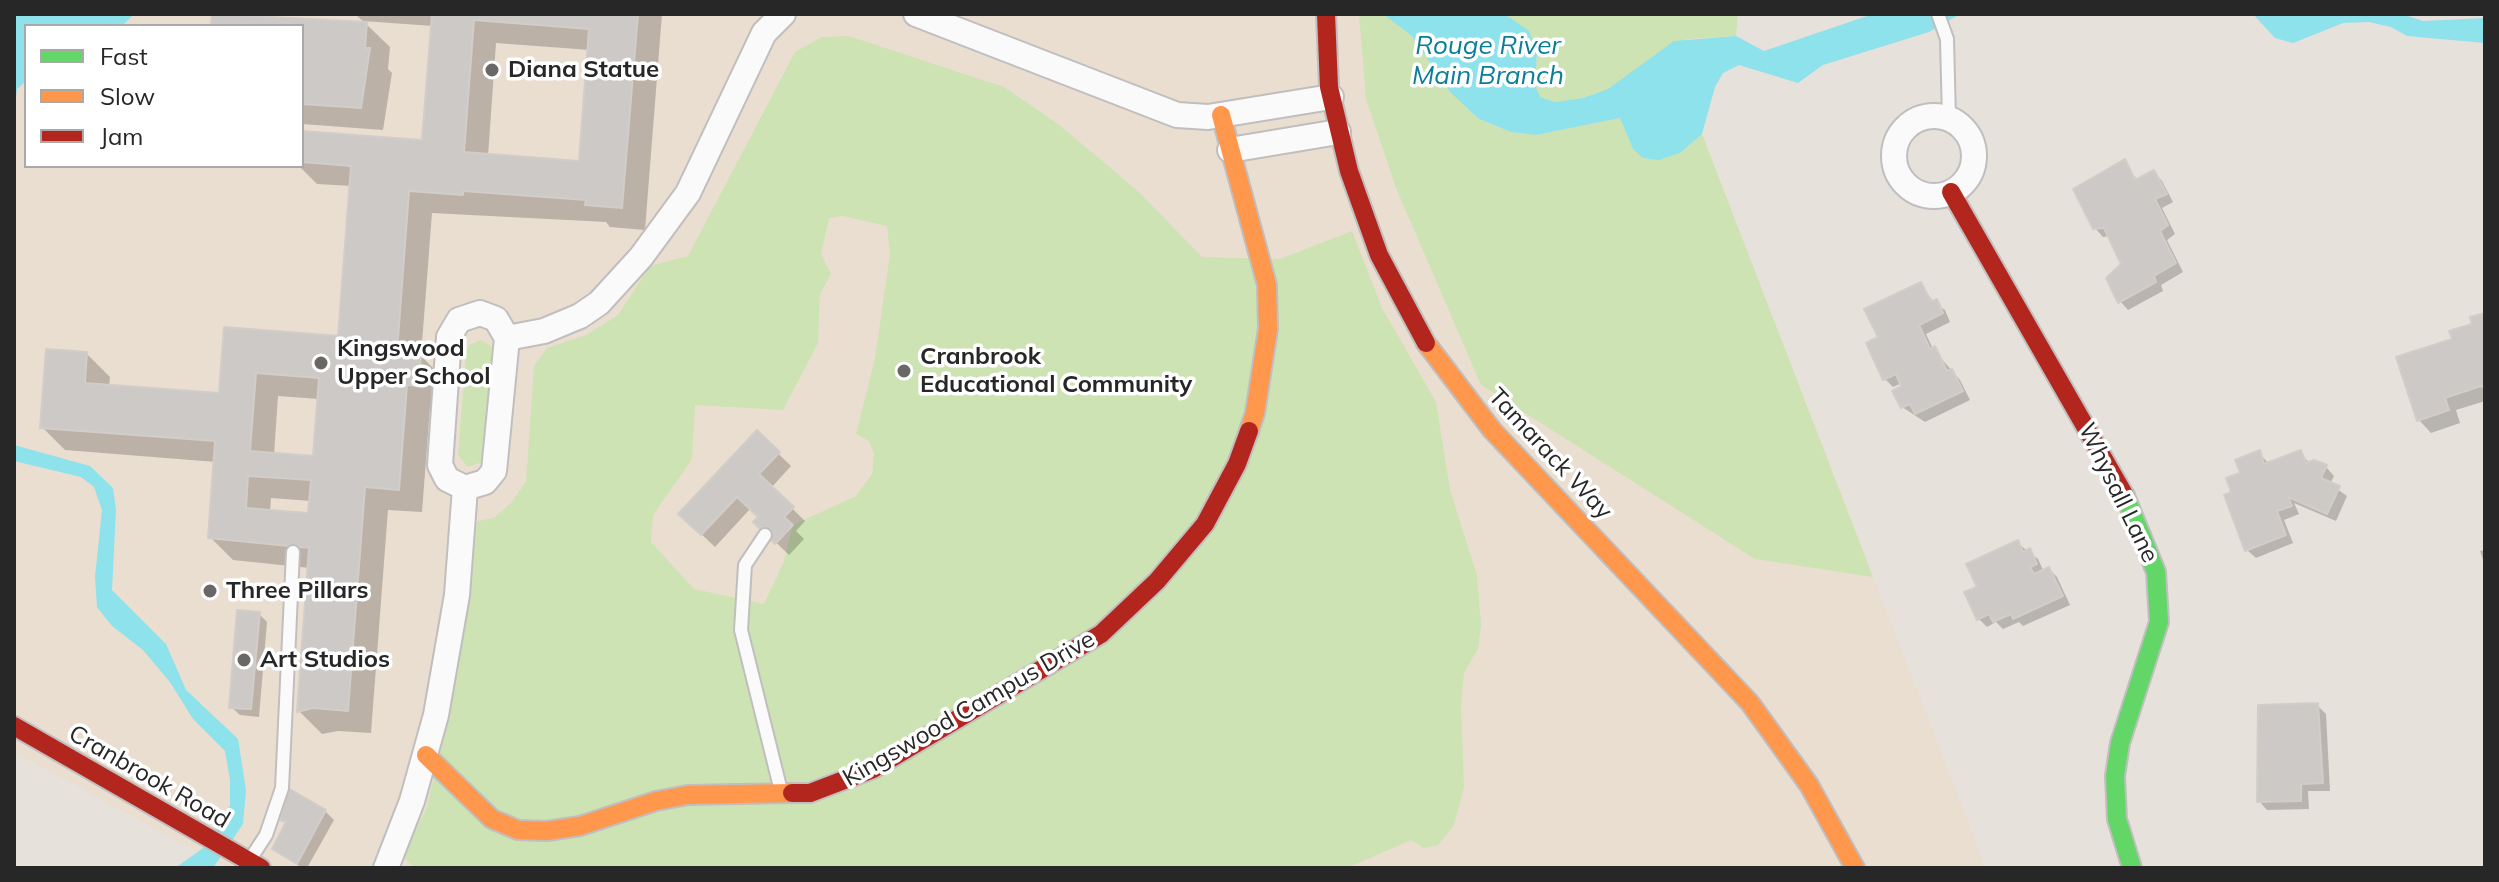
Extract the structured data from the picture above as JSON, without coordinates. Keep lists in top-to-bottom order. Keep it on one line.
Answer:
{"streets":{"street":["Tamarack Way","Whysall Lane","Kingswood Campus Drive","Cranbrook Road"]},"water":["Rouge River Main Branch"],"places":["Diana Statue","Kingswood Upper School","Cranbrook Educational Community","Three Pillars","Art Studios"],"legend":["Fast","Slow","Jam"]}
